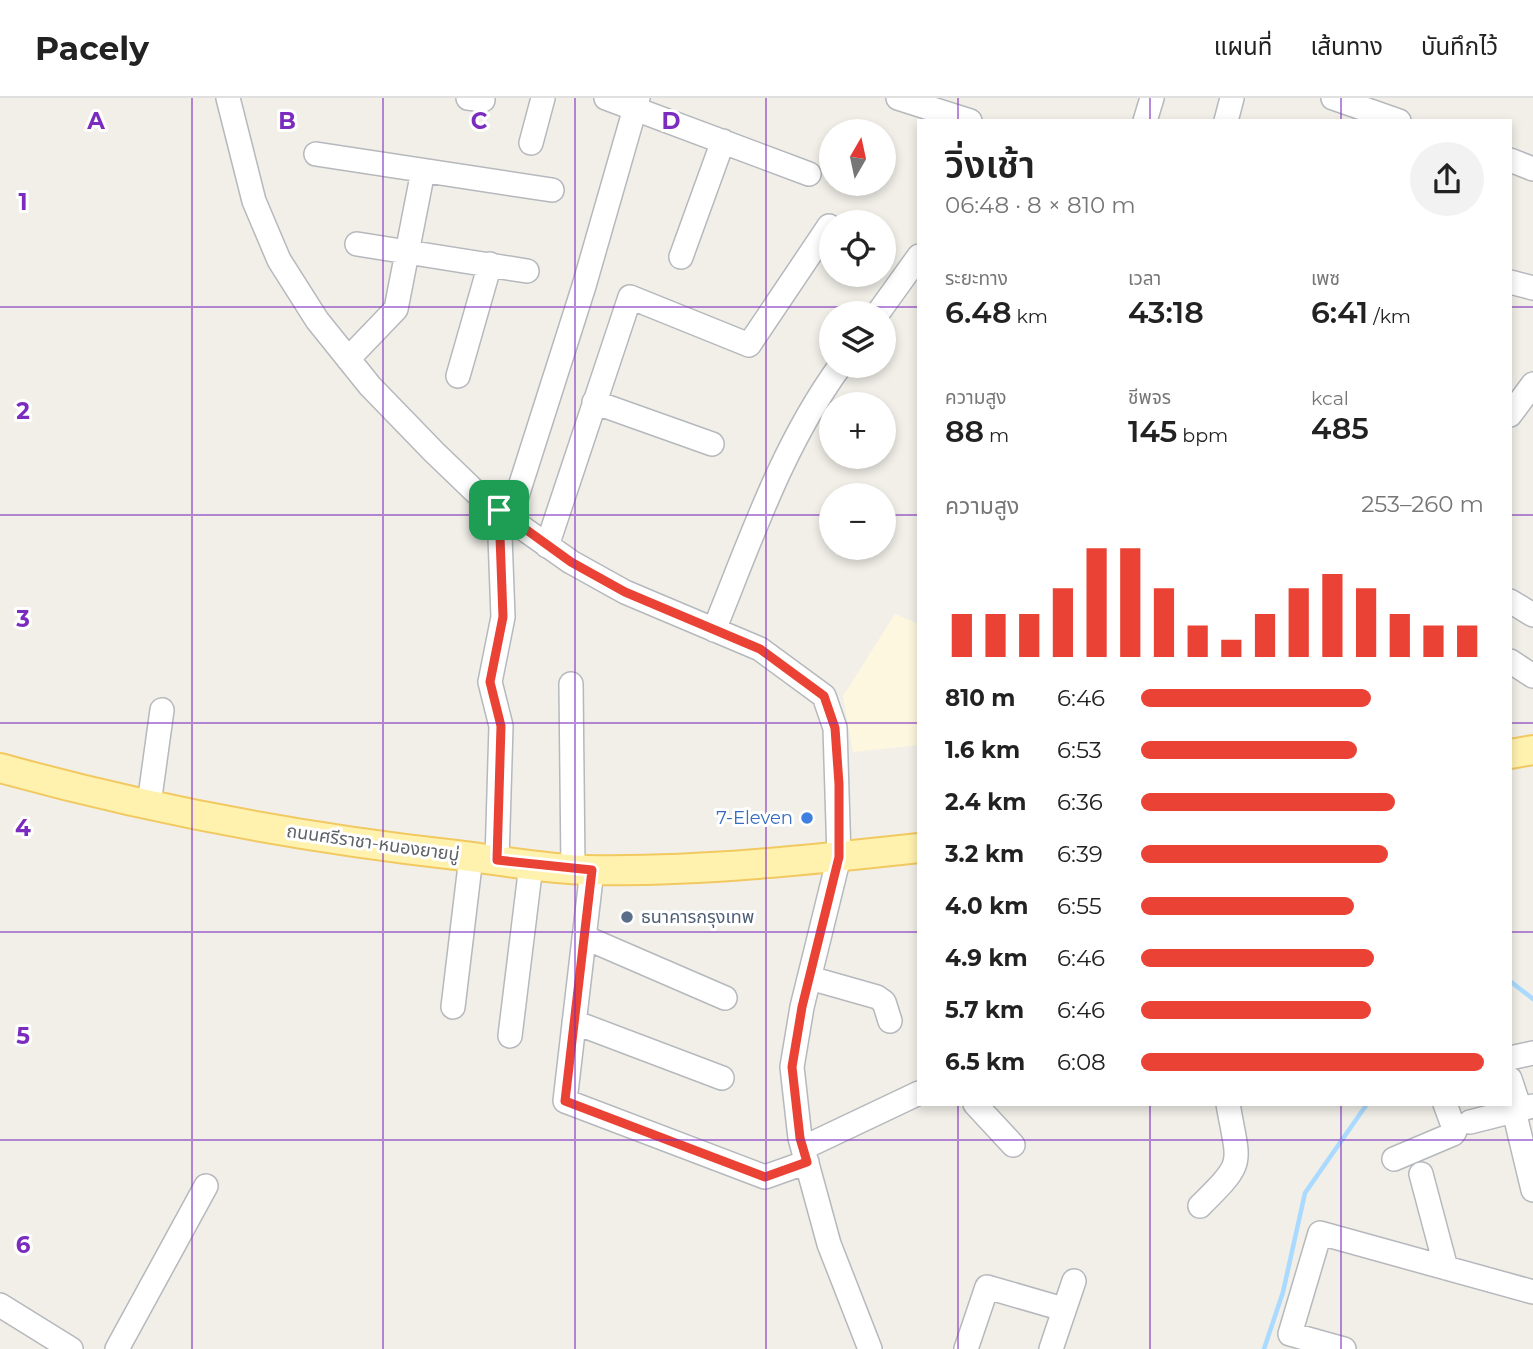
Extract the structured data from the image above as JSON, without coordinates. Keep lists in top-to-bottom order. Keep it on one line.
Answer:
{"streets":{"main road":["ถนนศรีราชา-หนองยายบู่"]},"places":["7-Eleven","ธนาคารกรุงเทพ"],"north":"top","page":{"header":"Pacely","nav":["แผนที่","เส้นทาง","บันทึกไว้"],"map_buttons":["+","−"],"heading":["วิ่งเช้า","06:48 · 8 × 810 m"],"stats":[["ระยะทาง","6.48 km"],["เวลา","43:18"],["เพซ","6:41 /km"],["ความสูง","88 m"],["ชีพจร","145 bpm"],["kcal","485"]],"chart":["ความสูง","253–260 m"],"list":[{"name":"810 m","note":"6:46"},{"name":"1.6 km","note":"6:53"},{"name":"2.4 km","note":"6:36"},{"name":"3.2 km","note":"6:39"},{"name":"4.0 km","note":"6:55"},{"name":"4.9 km","note":"6:46"},{"name":"5.7 km","note":"6:46"},{"name":"6.5 km","note":"6:08"}]},"grid":{"columns":["A","B","C","D"],"rows":["1","2","3","4","5","6"]}}
